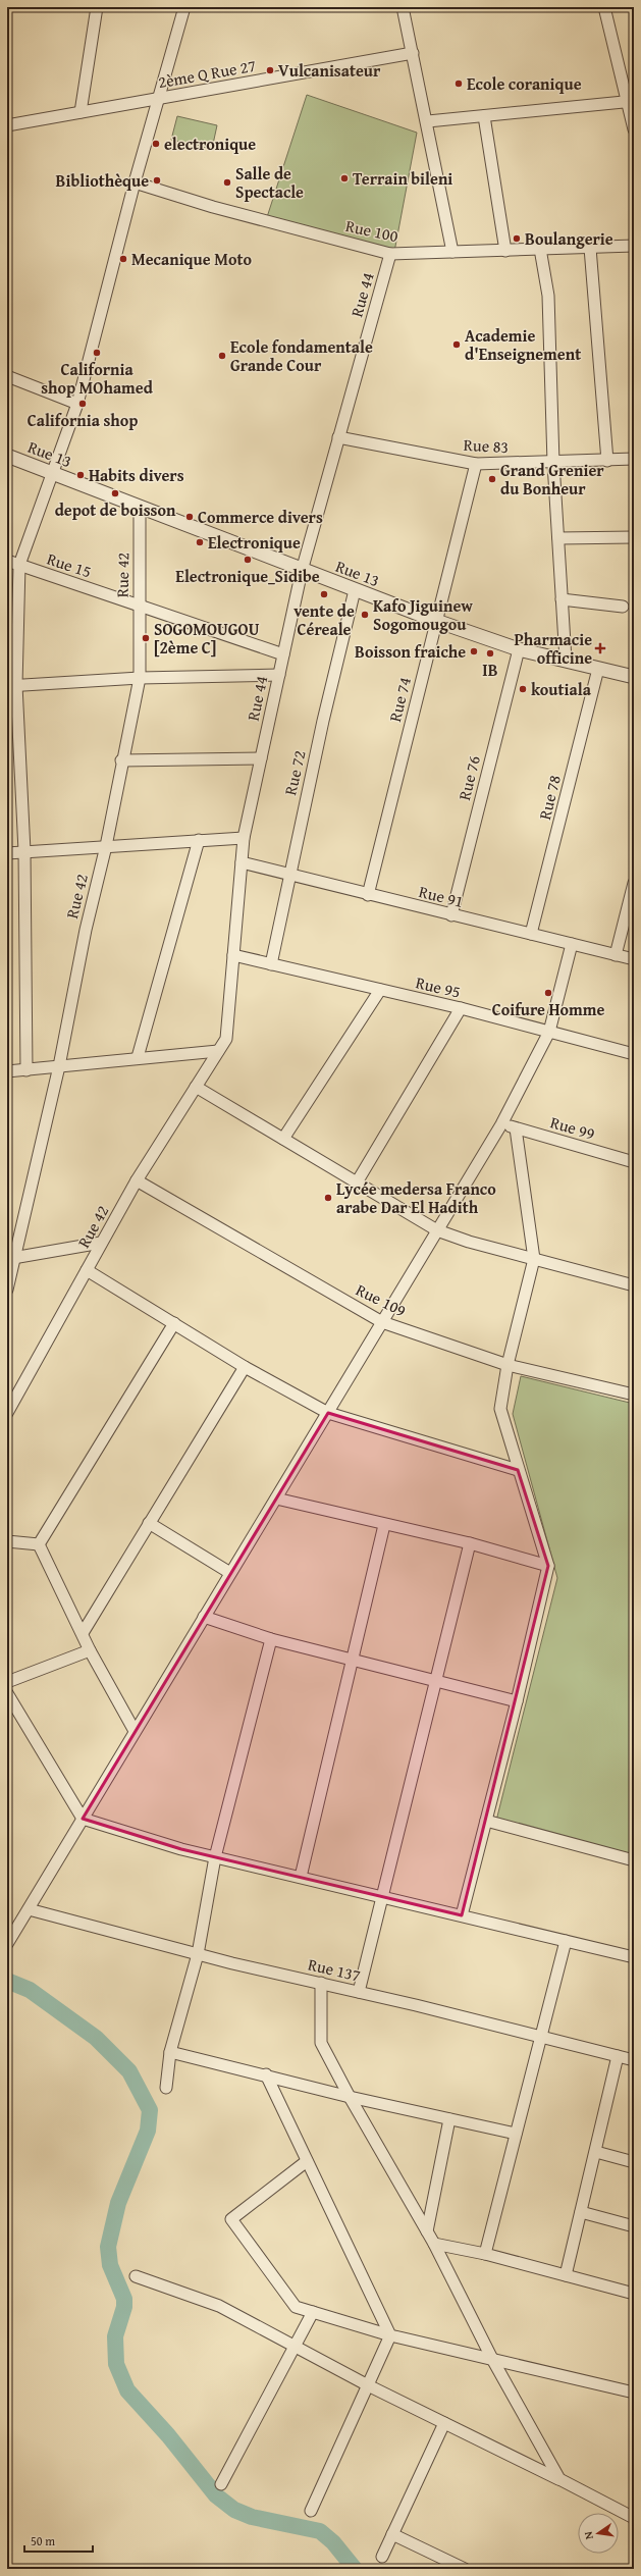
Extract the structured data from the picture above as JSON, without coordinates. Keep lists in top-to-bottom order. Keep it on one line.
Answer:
{"streets":{"street":["2ème Q Rue 27","Rue 100","Rue 44","Rue 83","Rue 13","Rue 15","Rue 42","Rue 74","Rue 72","Rue 76","Rue 78","Rue 91","Rue 95","Rue 99","Rue 109","Rue 137"]},"crossings":[["Rue 100","Rue 44"],["Rue 44","Rue 83"],["Rue 44","Rue 13"],["Rue 44","Rue 15"],["Rue 44","Rue 42"],["Rue 44","Rue 91"],["Rue 44","Rue 95"],["Rue 83","Rue 74"],["Rue 13","Rue 42"],["Rue 13","Rue 74"],["Rue 13","Rue 72"],["Rue 13","Rue 76"],["Rue 13","Rue 78"],["Rue 15","Rue 42"],["Rue 42","Rue 109"],["Rue 74","Rue 91"],["Rue 72","Rue 91"],["Rue 72","Rue 95"],["Rue 76","Rue 91"],["Rue 78","Rue 91"]],"places":{"other":["Vulcanisateur","Ecole coranique","electronique","Terrain bileni","Bibliothèque","Salle de Spectacle","Boulangerie","Mecanique Moto","Academie d'Enseignement","California shop MOhamed","Ecole fondamentale Grande Cour","California shop","Habits divers","Grand Grenier du Bonheur","depot de boisson","Commerce divers","Electronique","Electronique_Sidibe","vente de Céreale","Kafo Jiguinew Sogomougou","SOGOMOUGOU [2ème C]","Boisson fraiche","IB","koutiala","Coifure Homme","Lycée medersa Franco arabe Dar El Hadith"],"health":["Pharmacie officine"]},"scale_bar":"50 m","north":"left"}
